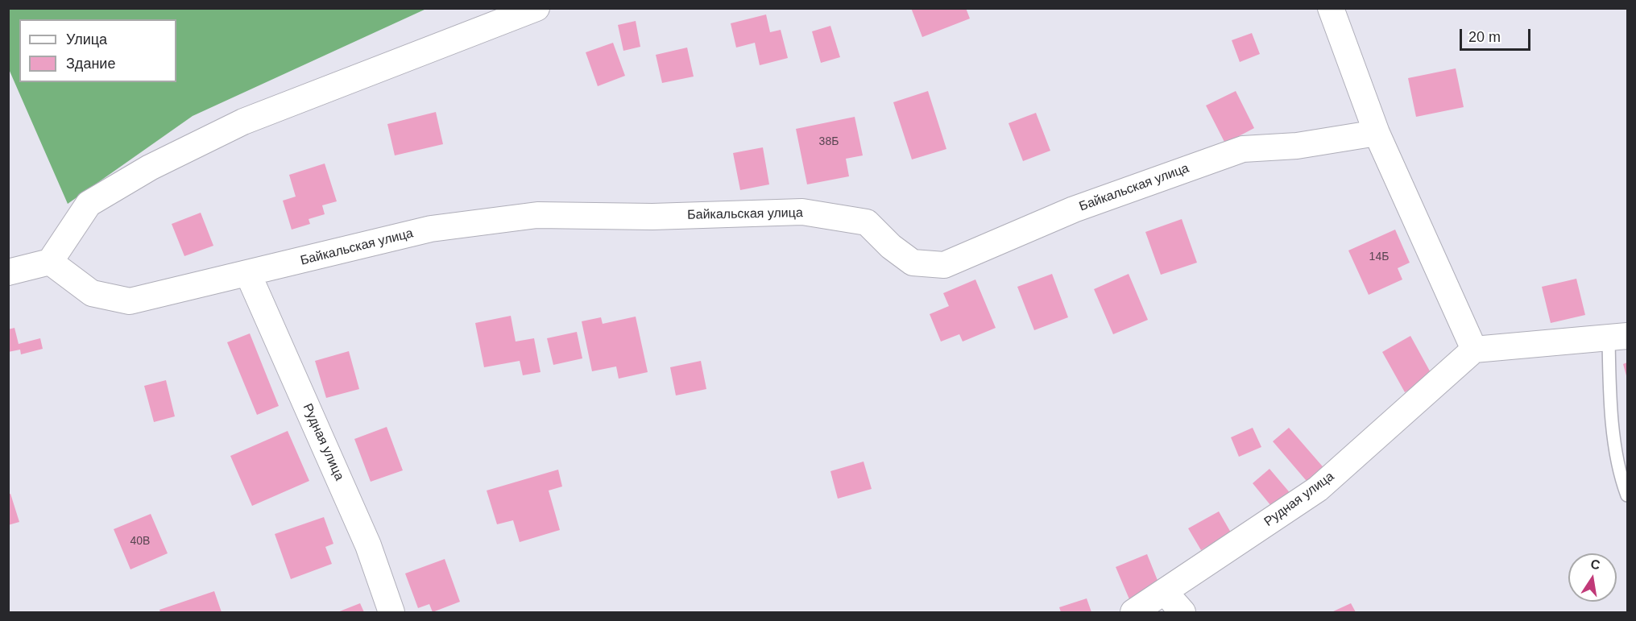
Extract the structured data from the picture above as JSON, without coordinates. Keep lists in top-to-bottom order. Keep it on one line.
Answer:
{"streets":{"street":["Байкальская улица","Рудная улица"]},"crossings":[["Байкальская улица","Рудная улица"]],"house_numbers":["38Б","14Б","40В"],"legend":["Улица","Здание"],"scale_bar":"20 m","north":"top"}
